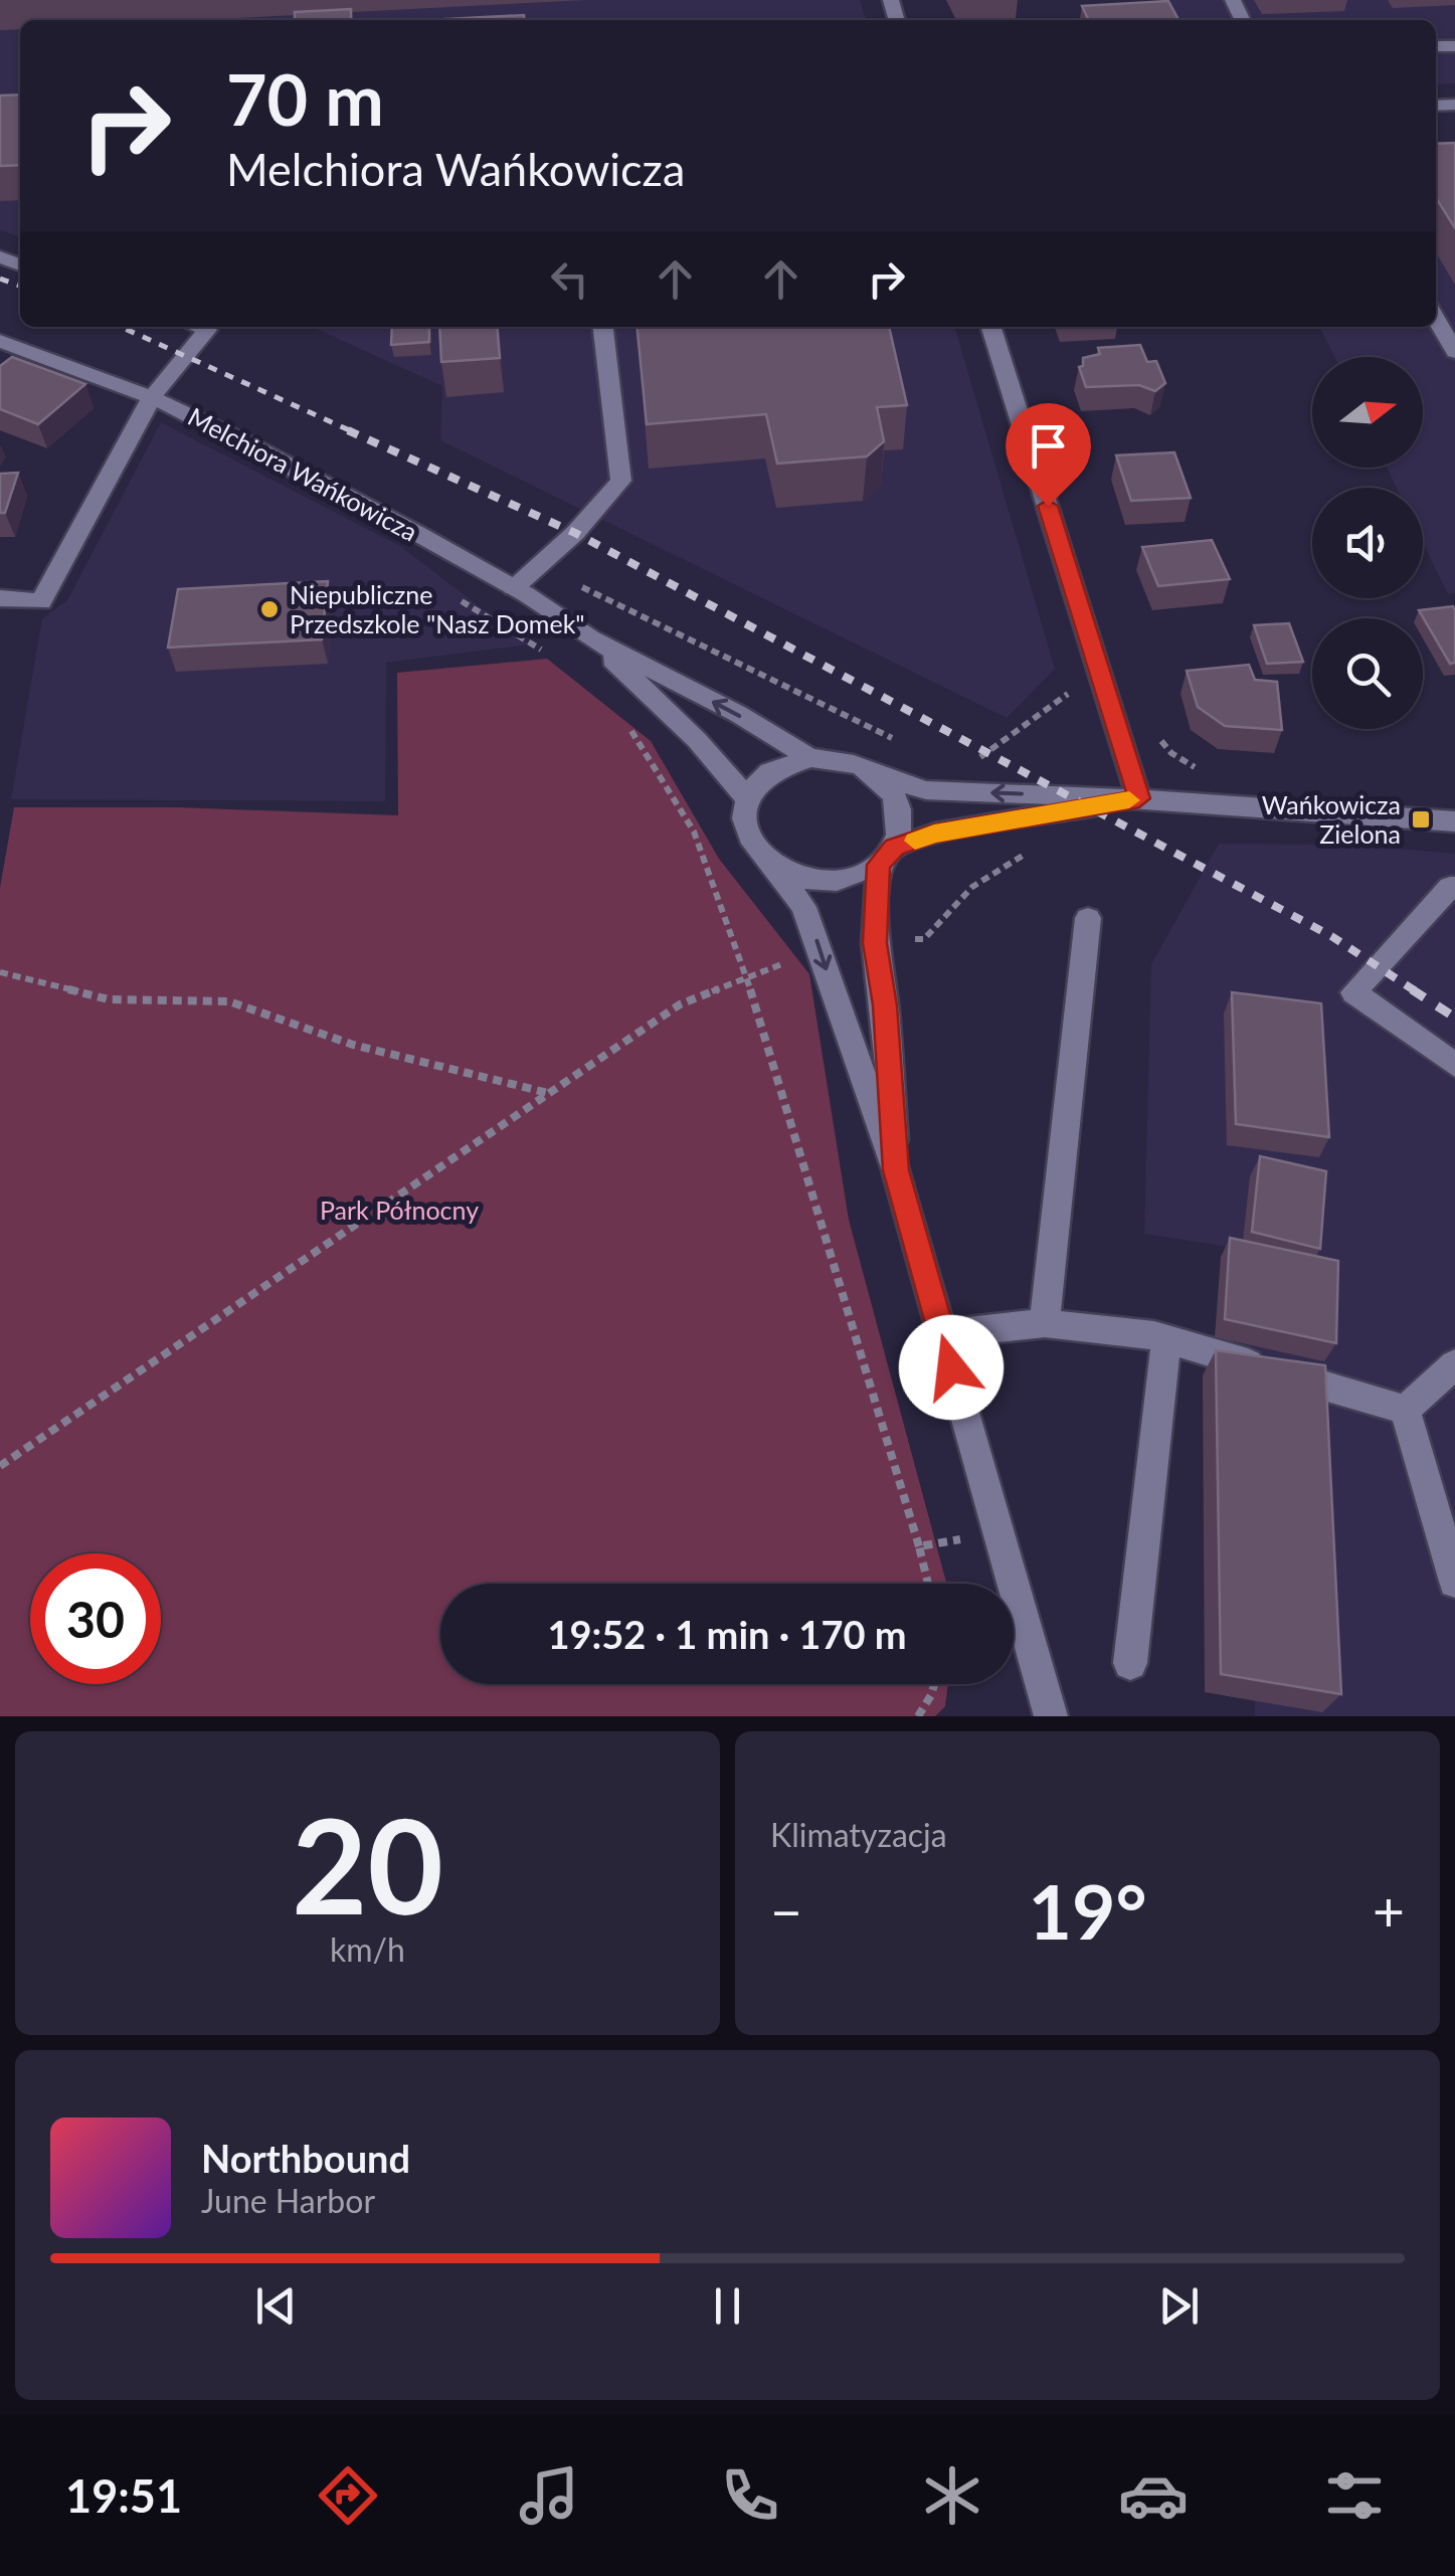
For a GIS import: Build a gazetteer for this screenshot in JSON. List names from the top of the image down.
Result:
{
  "streets": {
    "street": ["Melchiora Wańkowicza"]
  },
  "parks": ["Park Północny"],
  "places": {
    "other": ["Niepubliczne Przedszkole \"Nasz Domek\""],
    "transit": ["Wańkowicza Zielona"]
  },
  "north": "right",
  "page": {
    "turn": ["70 m", "Melchiora Wańkowicza"],
    "limit": "30",
    "trip": "19:52 · 1 min · 170 m",
    "tile": [
      ["20", "km/h"],
      "Klimatyzacja"
    ],
    "heat": ["−", "19°", "+"],
    "song": ["Northbound", "June Harbor"],
    "tabs": "19:51"
  }
}
